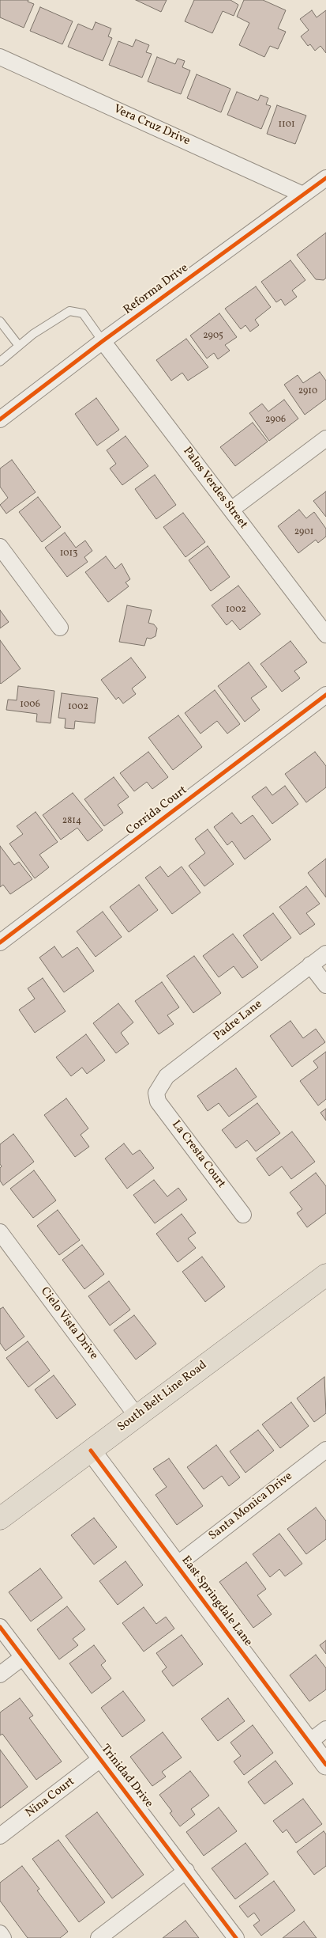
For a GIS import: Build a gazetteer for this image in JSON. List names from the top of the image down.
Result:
{
  "streets": {
    "main road": ["South Belt Line Road"],
    "street": [
      "Vera Cruz Drive",
      "Reforma Drive",
      "Palos Verdes Street",
      "Corrida Court",
      "Padre Lane",
      "La Cresta Court",
      "Cielo Vista Drive",
      "Santa Monica Drive",
      "East Springdale Lane",
      "Trinidad Drive",
      "Nina Court"
    ]
  },
  "crossings": [
    ["Vera Cruz Drive", "Reforma Drive"],
    ["Reforma Drive", "Palos Verdes Street"],
    ["Padre Lane", "La Cresta Court"],
    ["Cielo Vista Drive", "South Belt Line Road"],
    ["South Belt Line Road", "East Springdale Lane"],
    ["Santa Monica Drive", "East Springdale Lane"],
    ["Trinidad Drive", "Nina Court"]
  ],
  "house_numbers": [
    "1101",
    "2905",
    "2910",
    "2906",
    "2901",
    "1013",
    "1002",
    "1006",
    "1002",
    "2814"
  ]
}
